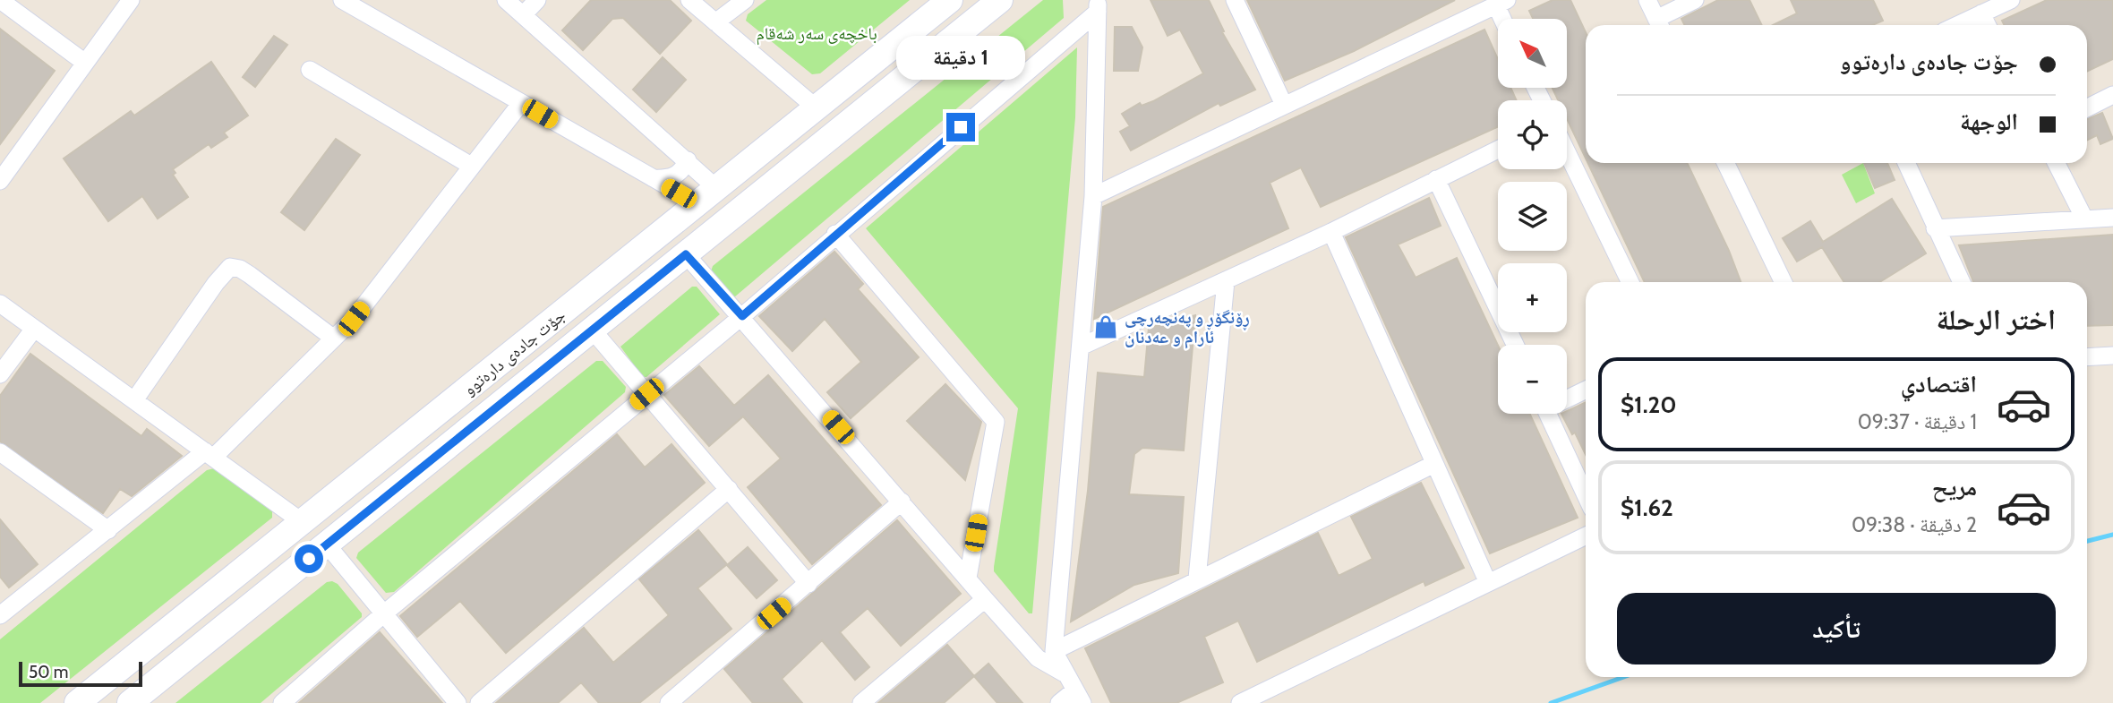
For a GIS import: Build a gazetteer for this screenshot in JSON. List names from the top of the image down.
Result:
{
  "streets": {
    "main road": ["جۆت جادەی دارەتوو"]
  },
  "parks": ["باخچەی سەر شەقام"],
  "places": {
    "shop": ["ڕۆنگۆڕ و پەنچەرچی ئارام و عەدنان"]
  },
  "scale_bar": "50 m",
  "north": "top left",
  "page": {
    "map_buttons": ["+", "−"],
    "banner": ["جۆت جادەی دارەتوو", "الوجهة"],
    "bubble": "1 دقيقة",
    "heading": "اختر الرحلة",
    "list": [
      {
        "name": "اقتصادي",
        "note": "1 دقيقة · 09:37",
        "value": "$1.20"
      },
      {
        "name": "مريح",
        "note": "2 دقيقة · 09:38",
        "value": "$1.62"
      }
    ],
    "buttons": "تأكيد",
    "scale": "50 m"
  }
}
